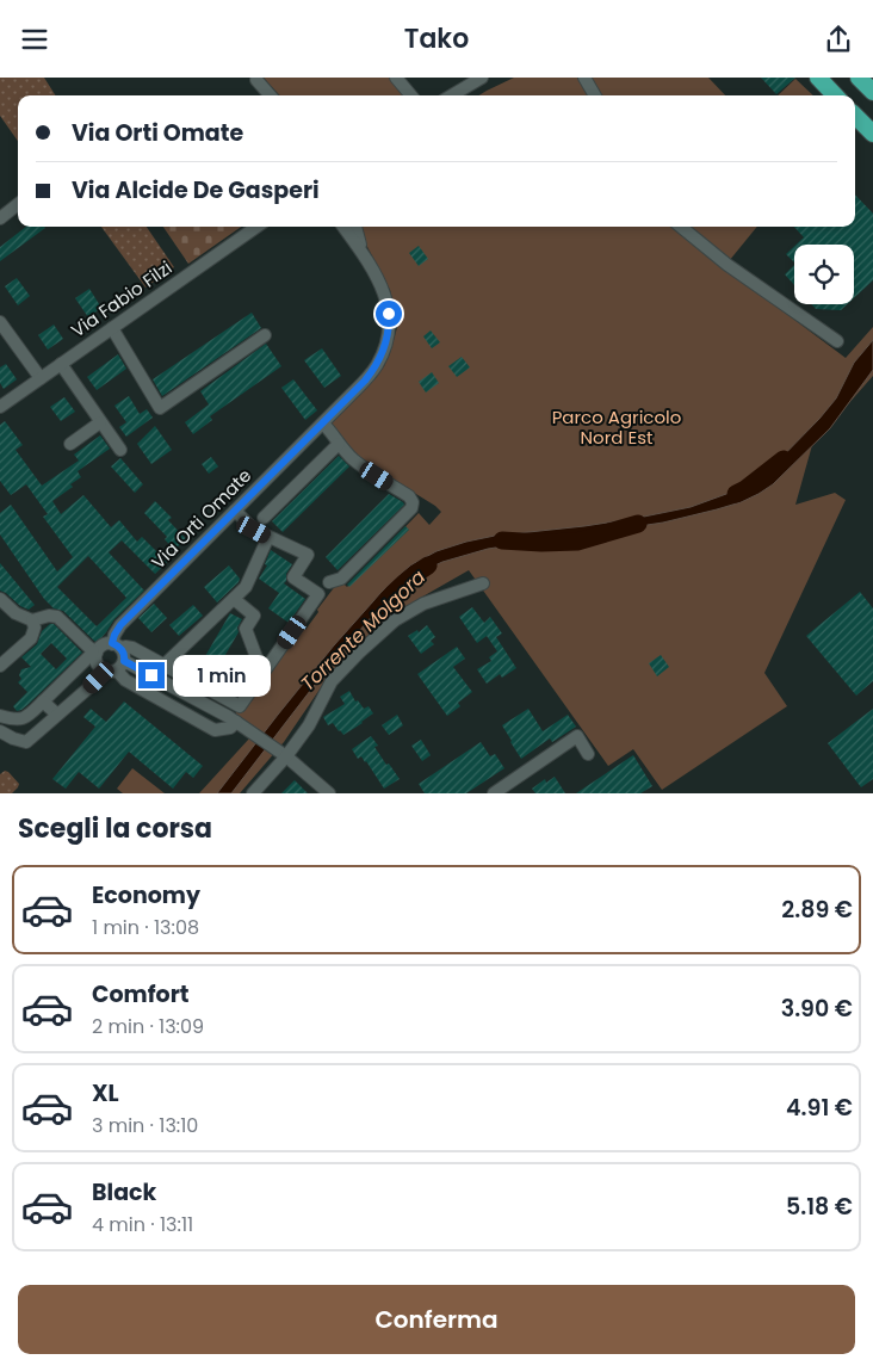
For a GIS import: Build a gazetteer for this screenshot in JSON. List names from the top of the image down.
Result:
{
  "streets": {
    "street": ["Via Fabio Filzi", "Via Orti Omate"]
  },
  "water": ["Torrente Molgora"],
  "parks": ["Parco Agricolo Nord Est"],
  "page": {
    "header": "Tako",
    "banner": ["Via Orti Omate", "Via Alcide De Gasperi"],
    "bubble": "1 min",
    "heading": "Scegli la corsa",
    "list": [
      {
        "name": "Economy",
        "note": "1 min · 13:08",
        "value": "2.89 €"
      },
      {
        "name": "Comfort",
        "note": "2 min · 13:09",
        "value": "3.90 €"
      },
      {
        "name": "XL",
        "note": "3 min · 13:10",
        "value": "4.91 €"
      },
      {
        "name": "Black",
        "note": "4 min · 13:11",
        "value": "5.18 €"
      }
    ],
    "buttons": "Conferma"
  }
}
